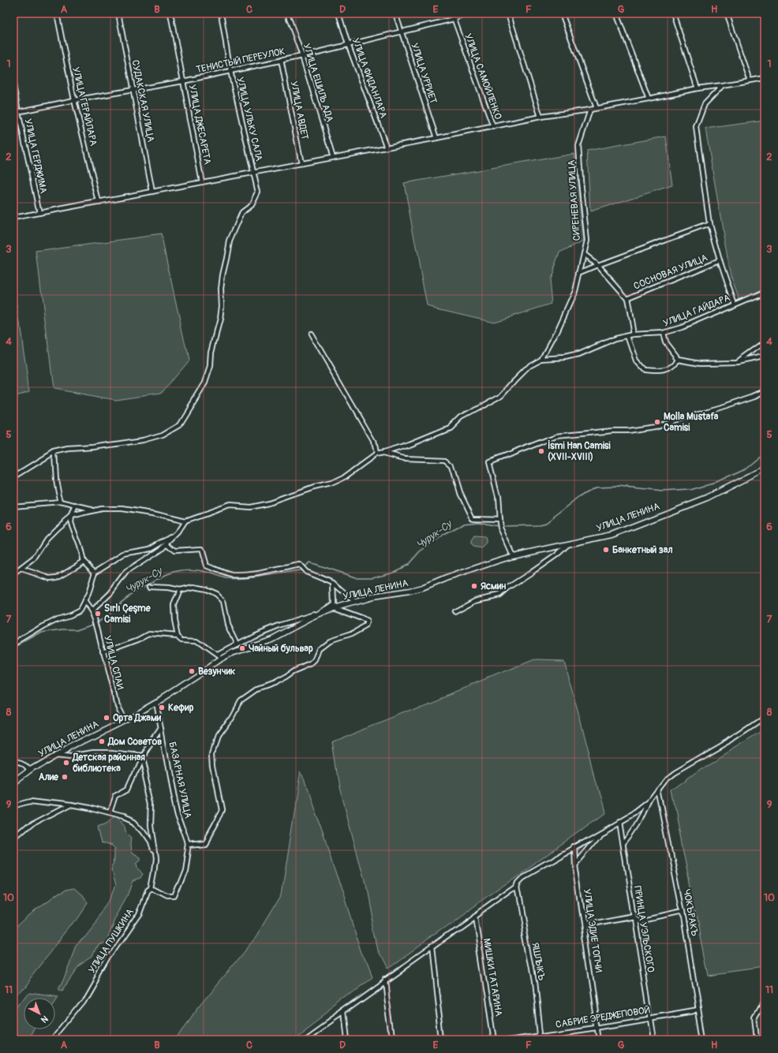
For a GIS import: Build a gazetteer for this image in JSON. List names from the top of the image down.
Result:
{
  "streets": {
    "main road": ["УЛИЦА ЛЕНИНА"],
    "street": [
      "ТЕНИСТЫЙ ПЕРЕУЛОК",
      "УЛИЦА УРРИЕТ",
      "УЛИЦА САМОЙЛЕНКО",
      "УЛИЦА ФИДАНЛАРА",
      "УЛИЦА ЕШИЛЬ АДА",
      "СУДАКСКАЯ УЛИЦА",
      "УЛИЦА ГЕРАЙЛАРА",
      "УЛИЦА АВДЕТ",
      "УЛИЦА УЛЬКУ САЛА",
      "УЛИЦА ДЖЕСАРЕТА",
      "УЛИЦА ГЕРДЖИМА",
      "СИРЕНЕВАЯ УЛИЦА",
      "СОСНОВАЯ УЛИЦА",
      "УЛИЦА ГАЙДАРА",
      "УЛИЦА СПАИ",
      "БАЗАРНАЯ УЛИЦА",
      "ЧОКЪРАКЪ",
      "ПРИНЦА УЭЛЬСКОГО",
      "УЛИЦА ЭДИЕ ТОПЧИ",
      "УЛИЦА ПУШКИНА",
      "ЯШЛЫКЪ",
      "МИШКИ ТАТАРИНА",
      "САБРИЕ ЭРЕДЖЕПОВОЙ"
    ]
  },
  "crossings": [
    ["ТЕНИСТЫЙ ПЕРЕУЛОК", "УЛИЦА УРРИЕТ"],
    ["ТЕНИСТЫЙ ПЕРЕУЛОК", "УЛИЦА САМОЙЛЕНКО"],
    ["ТЕНИСТЫЙ ПЕРЕУЛОК", "УЛИЦА ФИДАНЛАРА"],
    ["ТЕНИСТЫЙ ПЕРЕУЛОК", "УЛИЦА ЕШИЛЬ АДА"],
    ["ТЕНИСТЫЙ ПЕРЕУЛОК", "СУДАКСКАЯ УЛИЦА"],
    ["ТЕНИСТЫЙ ПЕРЕУЛОК", "УЛИЦА ГЕРАЙЛАРА"],
    ["ТЕНИСТЫЙ ПЕРЕУЛОК", "УЛИЦА АВДЕТ"],
    ["ТЕНИСТЫЙ ПЕРЕУЛОК", "УЛИЦА УЛЬКУ САЛА"],
    ["ТЕНИСТЫЙ ПЕРЕУЛОК", "УЛИЦА ДЖЕСАРЕТА"],
    ["ТЕНИСТЫЙ ПЕРЕУЛОК", "УЛИЦА ГЕРДЖИМА"],
    ["СИРЕНЕВАЯ УЛИЦА", "УЛИЦА ГАЙДАРА"],
    ["УЛИЦА ЛЕНИНА", "УЛИЦА СПАИ"],
    ["УЛИЦА ЛЕНИНА", "БАЗАРНАЯ УЛИЦА"],
    ["БАЗАРНАЯ УЛИЦА", "УЛИЦА ПУШКИНА"],
    ["ЧОКЪРАКЪ", "САБРИЕ ЭРЕДЖЕПОВОЙ"],
    ["ПРИНЦА УЭЛЬСКОГО", "САБРИЕ ЭРЕДЖЕПОВОЙ"],
    ["УЛИЦА ЭДИЕ ТОПЧИ", "САБРИЕ ЭРЕДЖЕПОВОЙ"],
    ["ЯШЛЫКЪ", "САБРИЕ ЭРЕДЖЕПОВОЙ"]
  ],
  "water": ["Чурук-Су"],
  "places": [
    "Molla Mustafa Camisi",
    "İsmi Han Camisi (XVII-XVIII)",
    "Банкетный зал",
    "Ясмин",
    "Sırlı Çeşme Camisi",
    "Чайный бульвар",
    "Везунчик",
    "Кефир",
    "Орта Джами",
    "Дом Советов",
    "Детская районная библиотека",
    "Алие"
  ],
  "north": "bottom right",
  "grid": {
    "columns": [
      "A",
      "B",
      "C",
      "D",
      "E",
      "F",
      "G",
      "H"
    ],
    "rows": [
      "1",
      "2",
      "3",
      "4",
      "5",
      "6",
      "7",
      "8",
      "9",
      "10",
      "11"
    ]
  }
}
